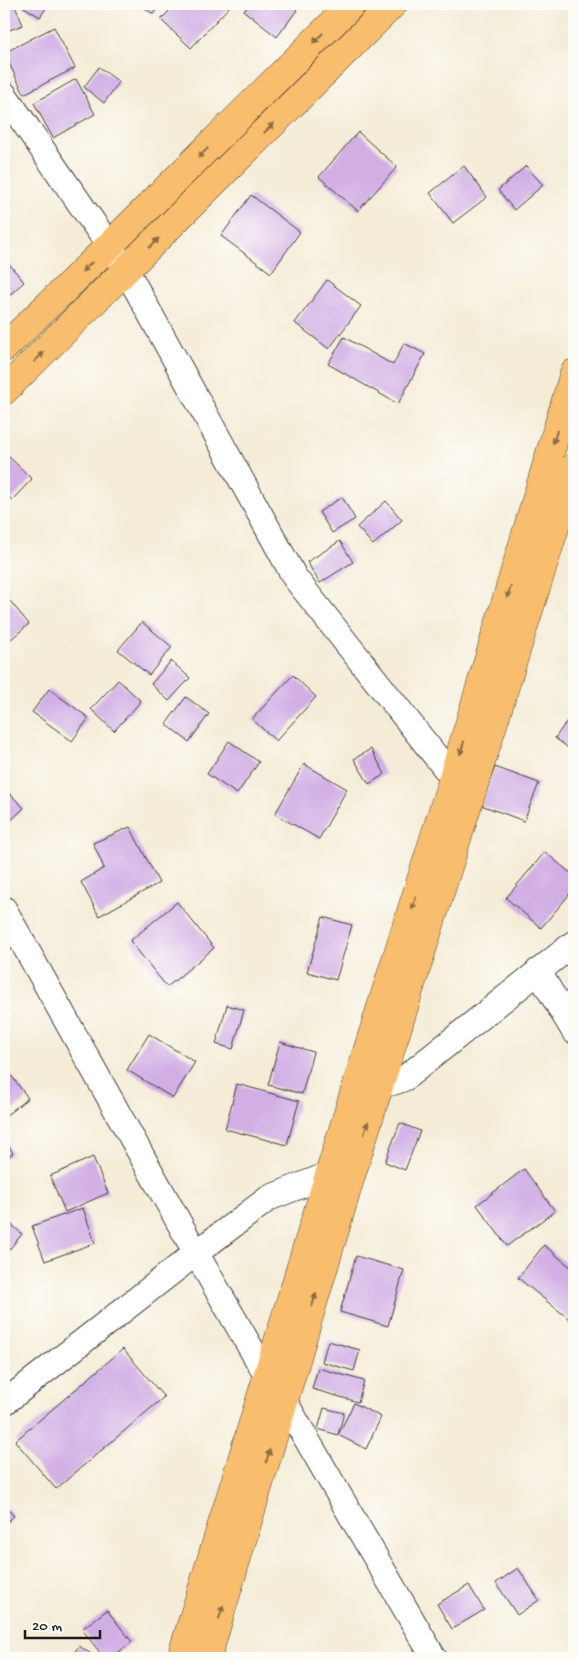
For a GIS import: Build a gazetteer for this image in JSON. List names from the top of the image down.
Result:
{
  "scale_bar": "20 m"
}
